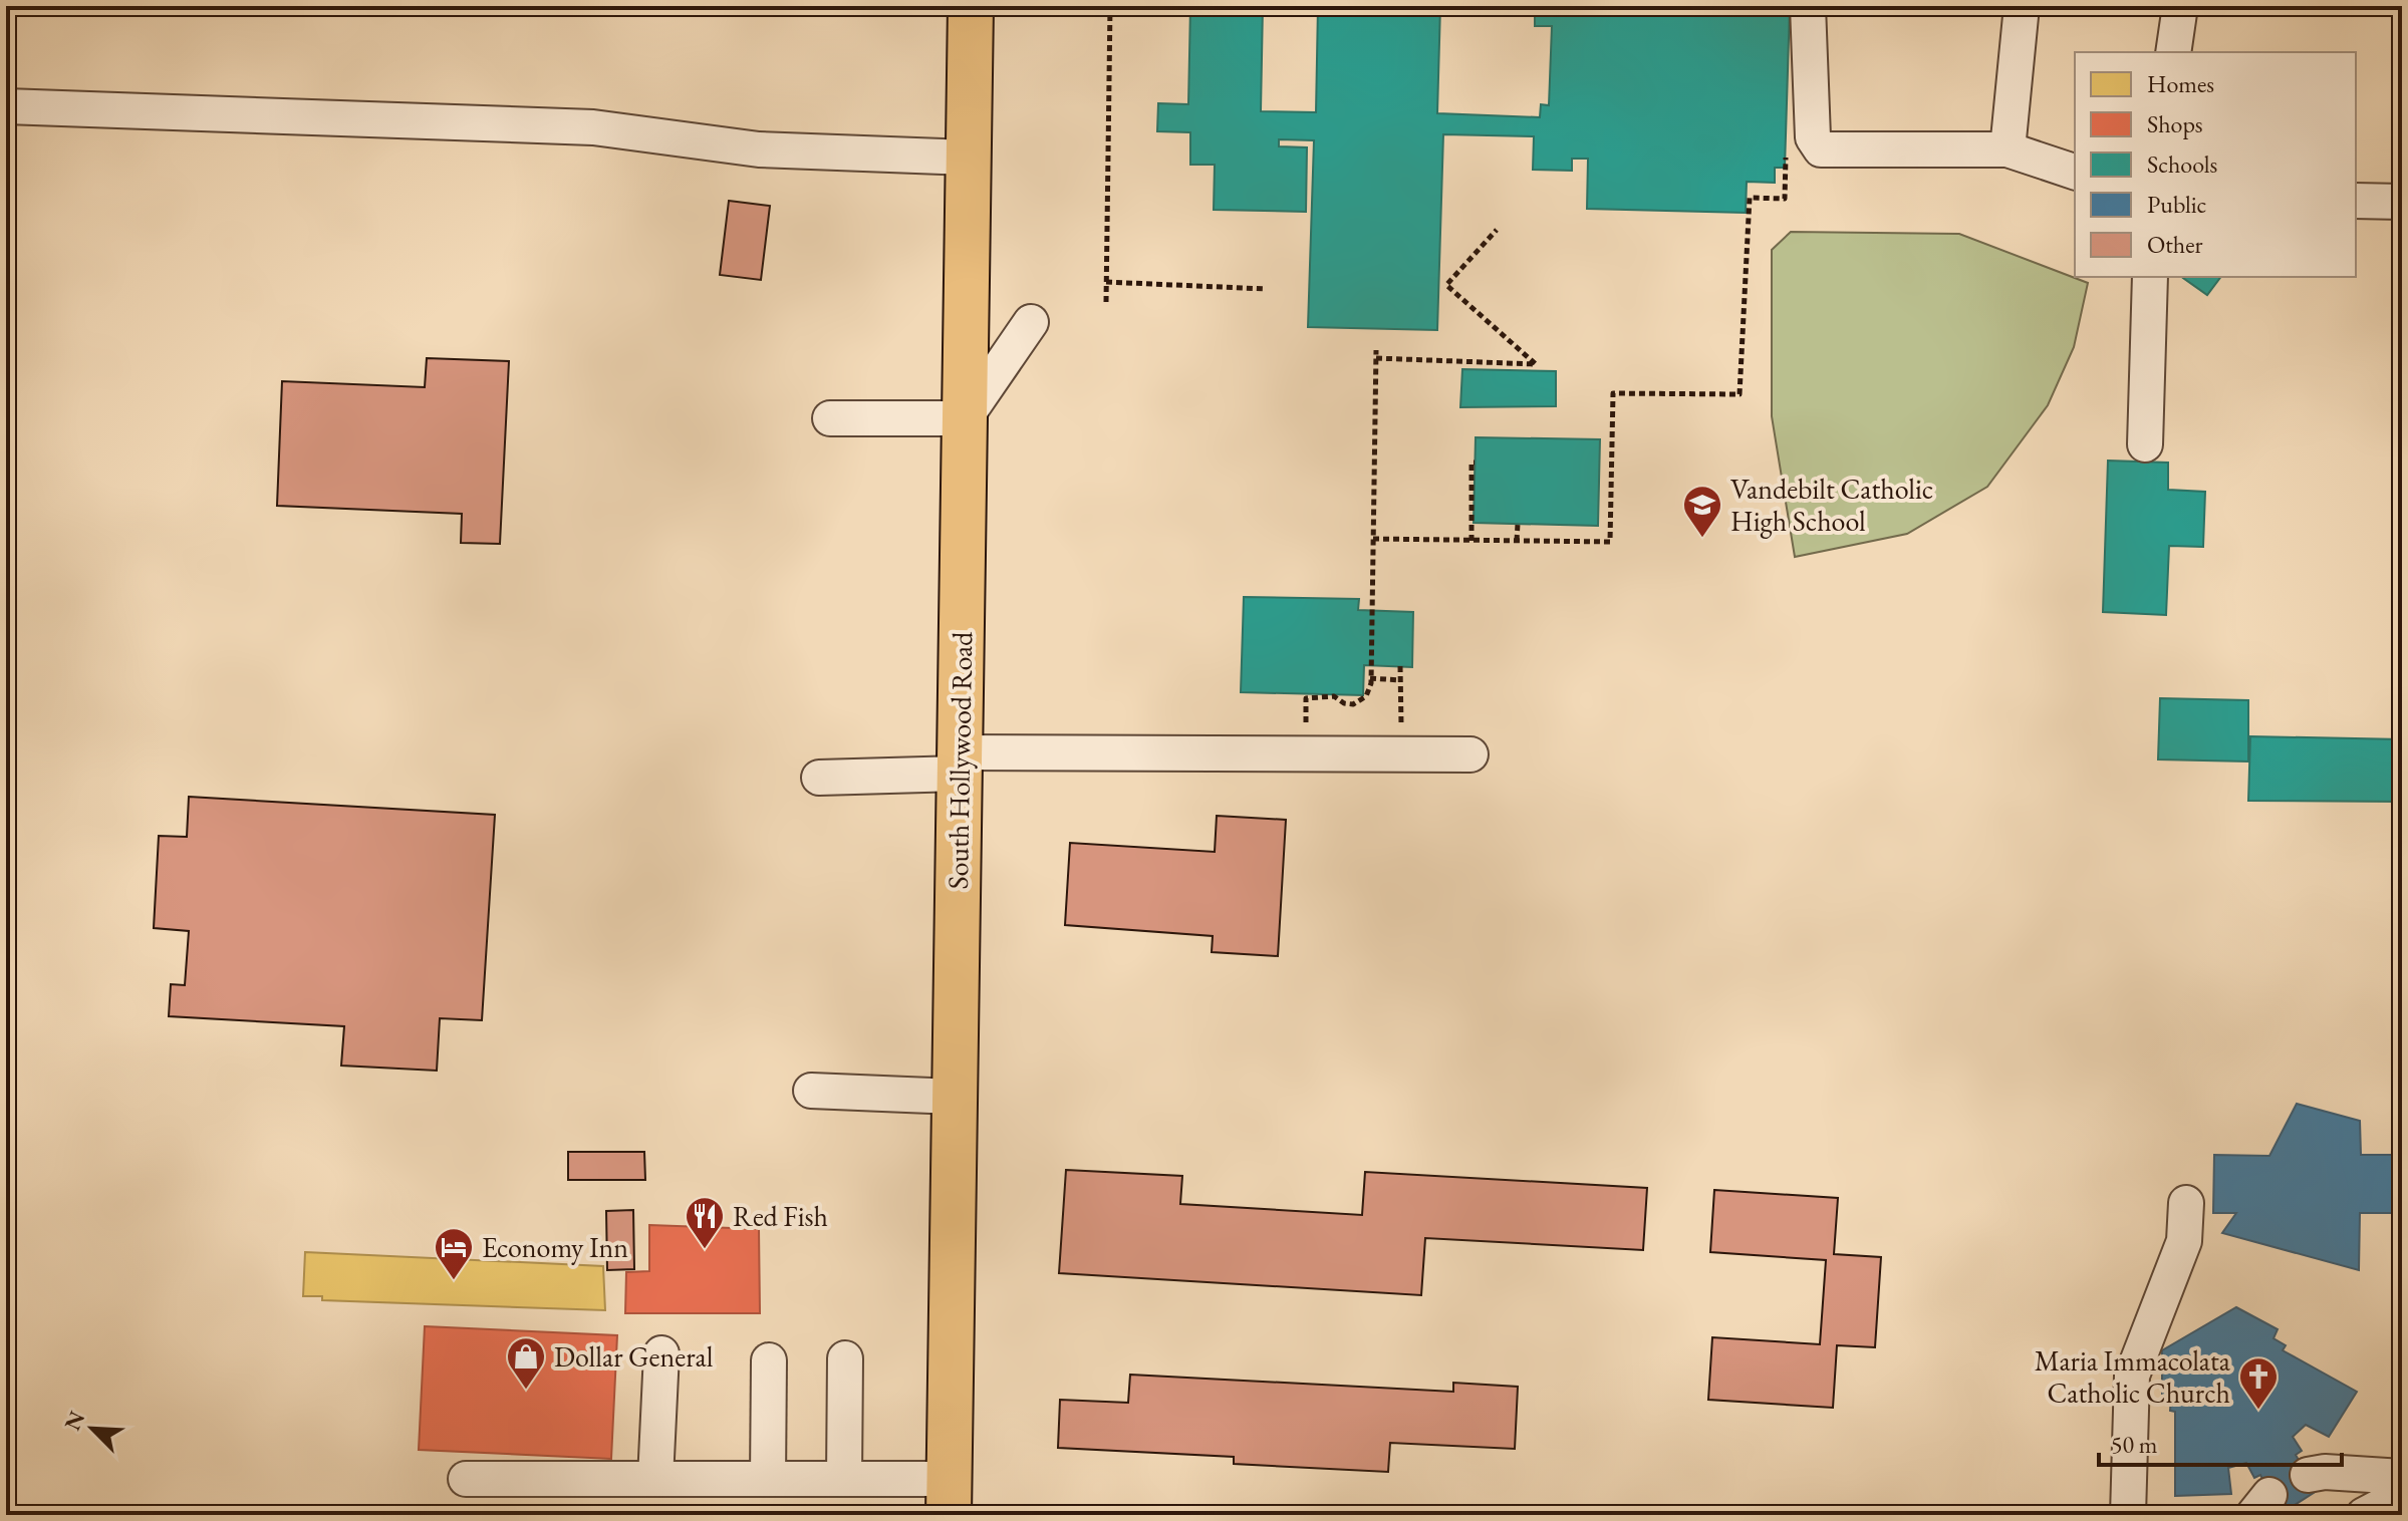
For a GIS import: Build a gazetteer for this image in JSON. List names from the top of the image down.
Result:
{
  "streets": {
    "main road": ["South Hollywood Road"]
  },
  "places": {
    "school or university": ["Vandebilt Catholic High School"],
    "restaurant": ["Red Fish"],
    "hotel": ["Economy Inn"],
    "shop": ["Dollar General"],
    "church": ["Maria Immacolata Catholic Church"]
  },
  "legend": [
    "Homes",
    "Shops",
    "Schools",
    "Public",
    "Other"
  ],
  "scale_bar": "50 m",
  "north": "top left"
}
